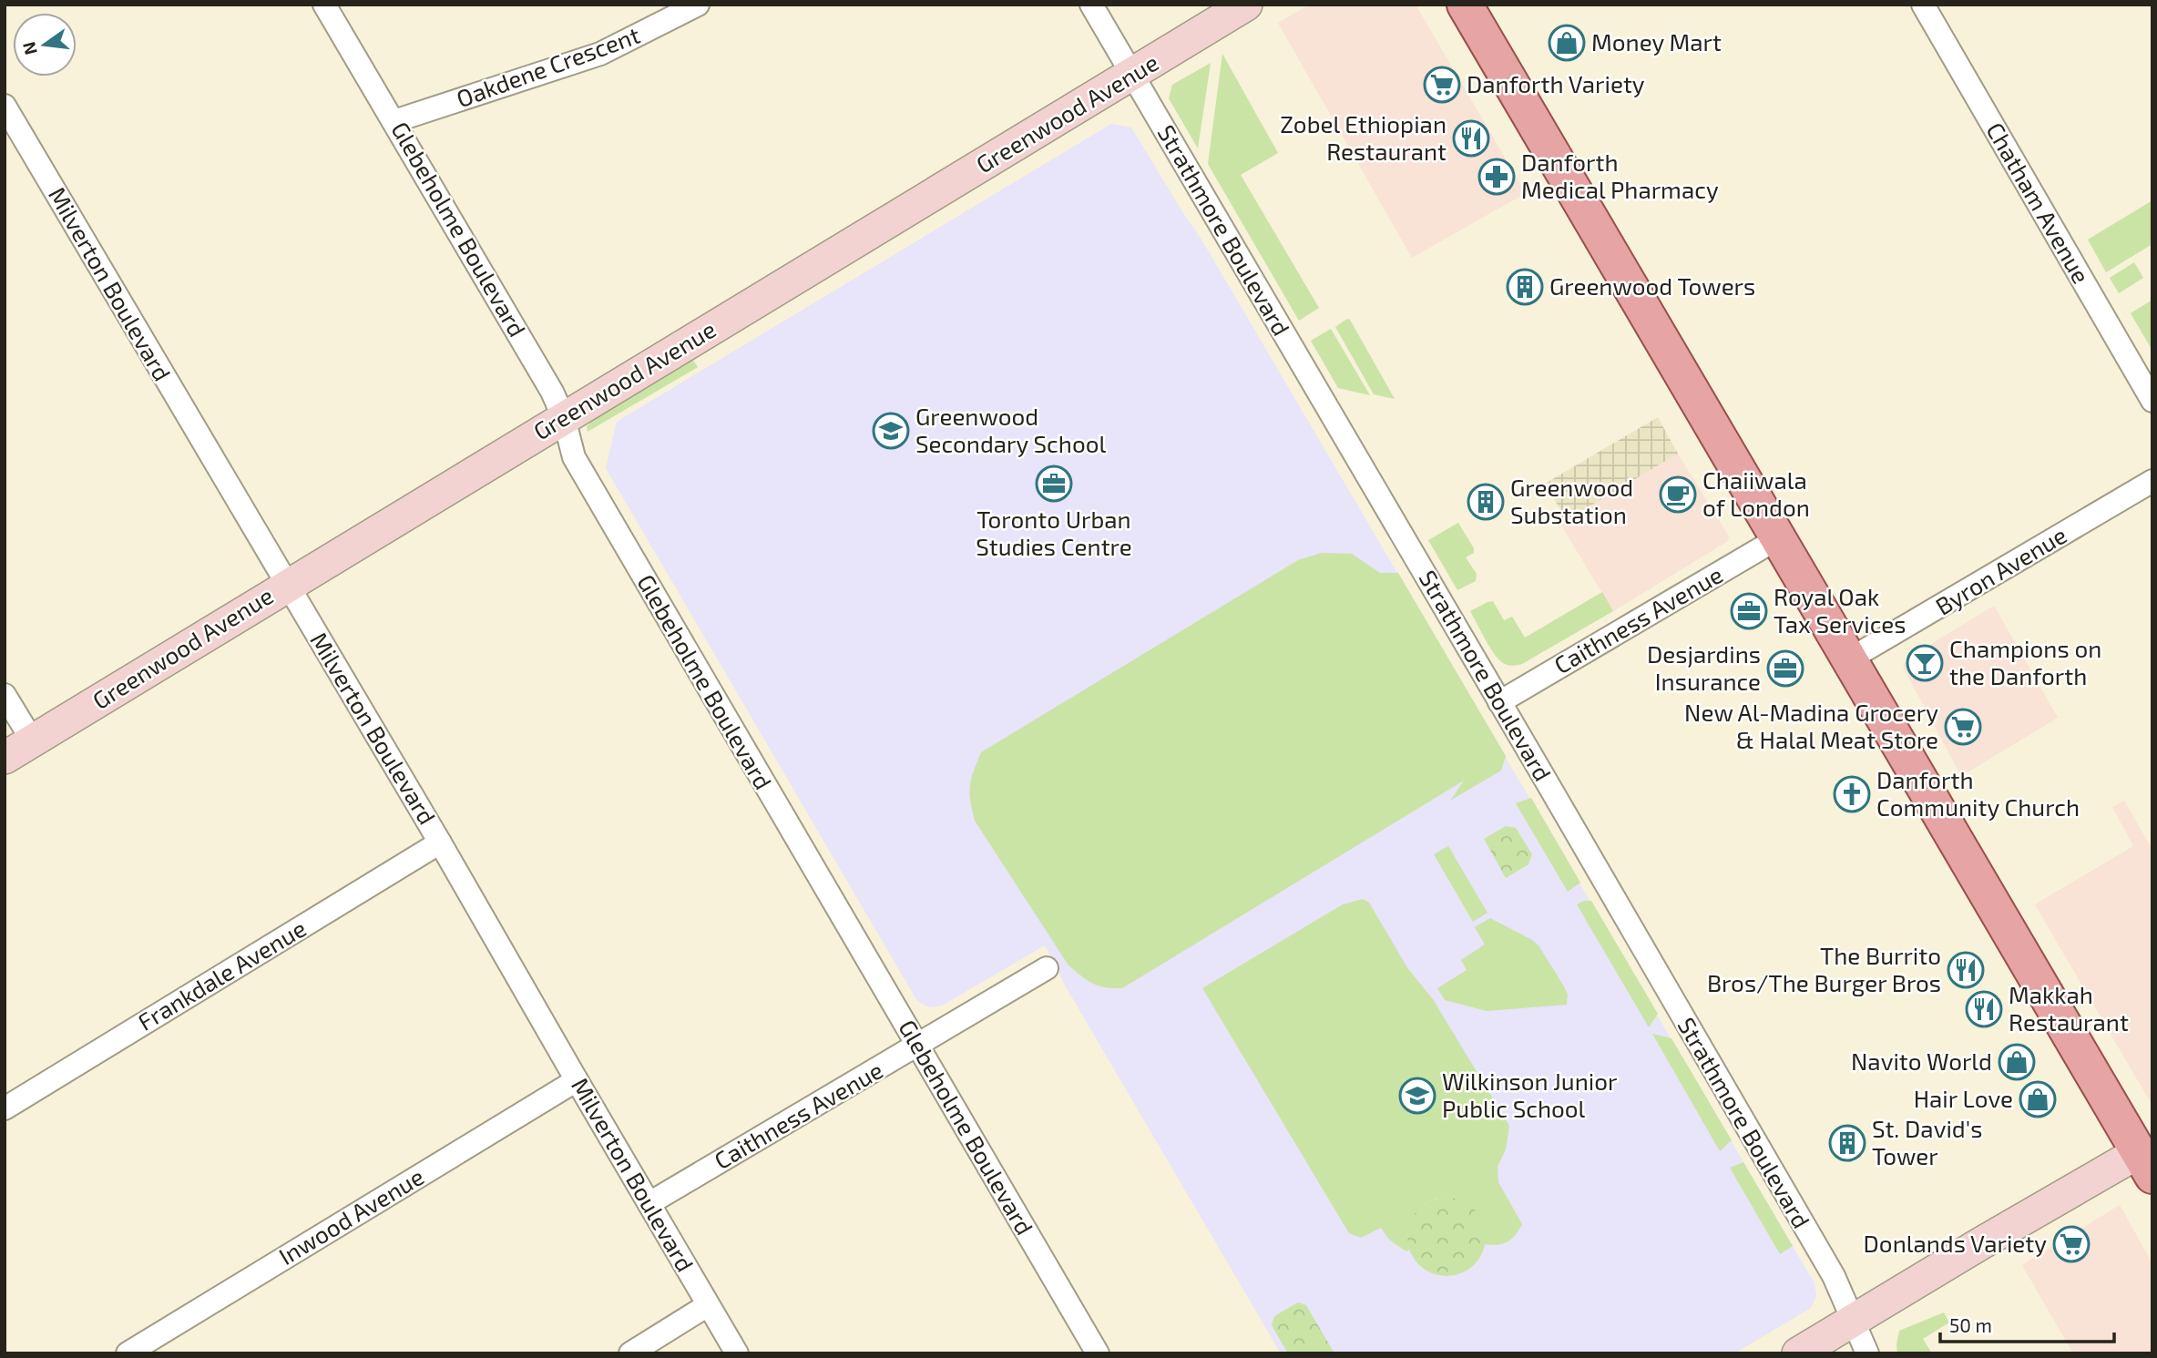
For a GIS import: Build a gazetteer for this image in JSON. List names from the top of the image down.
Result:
{
  "streets": {
    "street": [
      "Oakdene Crescent",
      "Greenwood Avenue",
      "Chatham Avenue",
      "Glebeholme Boulevard",
      "Strathmore Boulevard",
      "Milverton Boulevard",
      "Byron Avenue",
      "Caithness Avenue",
      "Frankdale Avenue",
      "Inwood Avenue"
    ]
  },
  "crossings": [
    ["Oakdene Crescent", "Glebeholme Boulevard"],
    ["Greenwood Avenue", "Glebeholme Boulevard"],
    ["Greenwood Avenue", "Strathmore Boulevard"],
    ["Greenwood Avenue", "Milverton Boulevard"],
    ["Glebeholme Boulevard", "Caithness Avenue"],
    ["Strathmore Boulevard", "Caithness Avenue"],
    ["Milverton Boulevard", "Caithness Avenue"],
    ["Milverton Boulevard", "Frankdale Avenue"],
    ["Milverton Boulevard", "Inwood Avenue"]
  ],
  "places": {
    "shop": ["Money Mart", "Navito World", "Hair Love"],
    "supermarket": ["Danforth Variety", "New Al-Madina Grocery & Halal Meat Store", "Donlands Variety"],
    "restaurant": ["Zobel Ethiopian Restaurant", "The Burrito Bros/The Burger Bros", "Makkah Restaurant"],
    "pharmacy": ["Danforth Medical Pharmacy"],
    "building": ["Greenwood Towers", "Greenwood Substation", "St. David's Tower"],
    "school or university": ["Greenwood Secondary School", "Wilkinson Junior Public School"],
    "office": ["Toronto Urban Studies Centre", "Royal Oak Tax Services", "Desjardins Insurance"],
    "cafe": ["Chaiiwala of London"],
    "bar": ["Champions on the Danforth"],
    "church": ["Danforth Community Church"]
  },
  "scale_bar": "50 m",
  "north": "left"
}
